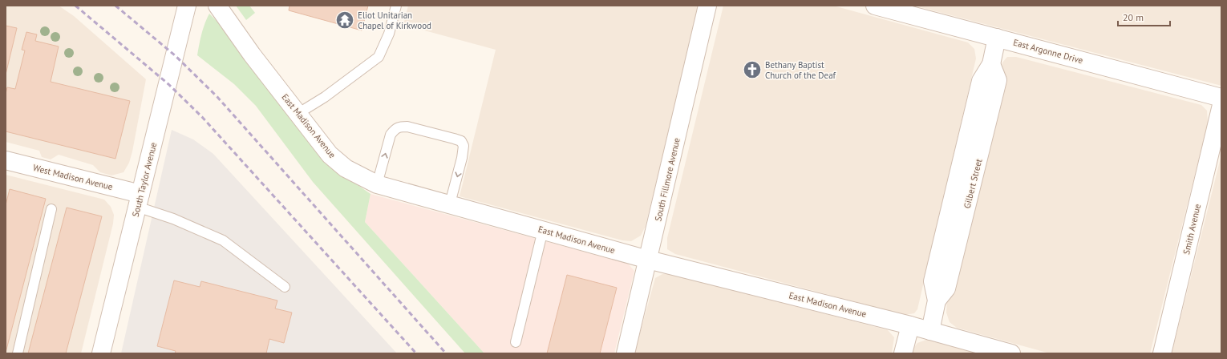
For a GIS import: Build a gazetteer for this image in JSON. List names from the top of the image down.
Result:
{
  "streets": {
    "street": [
      "East Argonne Drive",
      "East Madison Avenue",
      "West Madison Avenue",
      "South Taylor Avenue",
      "South Fillmore Avenue",
      "Gilbert Street",
      "Smith Avenue"
    ]
  },
  "crossings": [
    ["East Argonne Drive", "Gilbert Street"],
    ["East Madison Avenue", "South Fillmore Avenue"],
    ["East Madison Avenue", "Gilbert Street"],
    ["West Madison Avenue", "South Taylor Avenue"]
  ],
  "places": {
    "temple": ["Eliot Unitarian Chapel of Kirkwood"],
    "church": ["Bethany Baptist Church of the Deaf"]
  },
  "scale_bar": "20 m"
}
